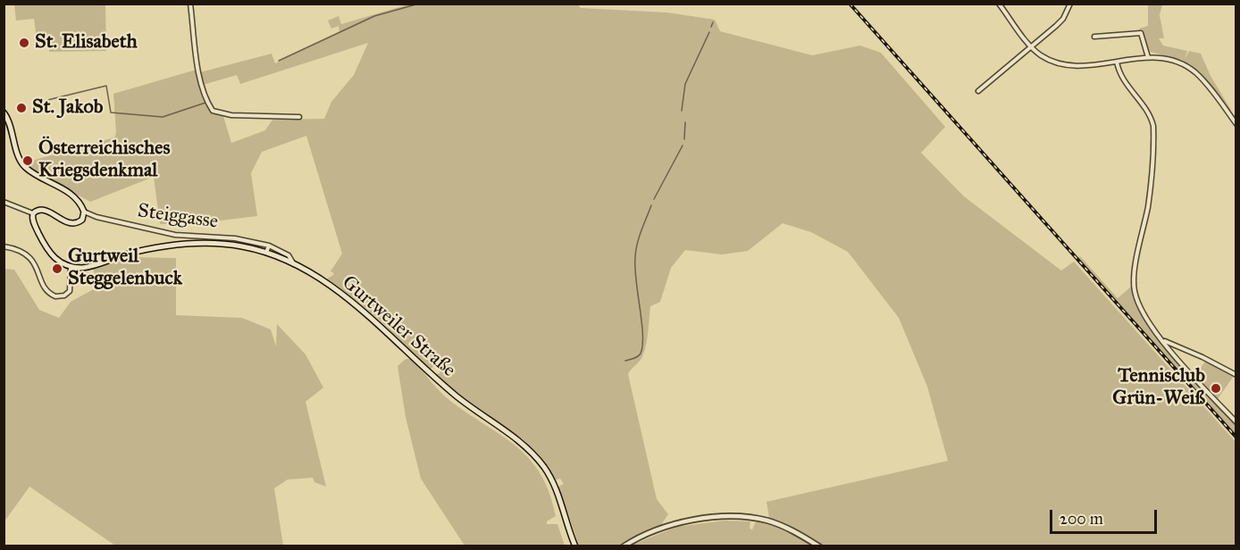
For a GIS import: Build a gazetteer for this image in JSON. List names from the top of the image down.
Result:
{
  "streets": {
    "main road": ["Gurtweiler Straße"],
    "street": ["Steiggasse"]
  },
  "crossings": [
    ["Steiggasse", "Gurtweiler Straße"]
  ],
  "places": [
    "St. Elisabeth",
    "St. Jakob",
    "Österreichisches Kriegsdenkmal",
    "Gurtweil Steggelenbuck",
    "Tennisclub Grün-Weiß"
  ],
  "scale_bar": "200 m"
}
